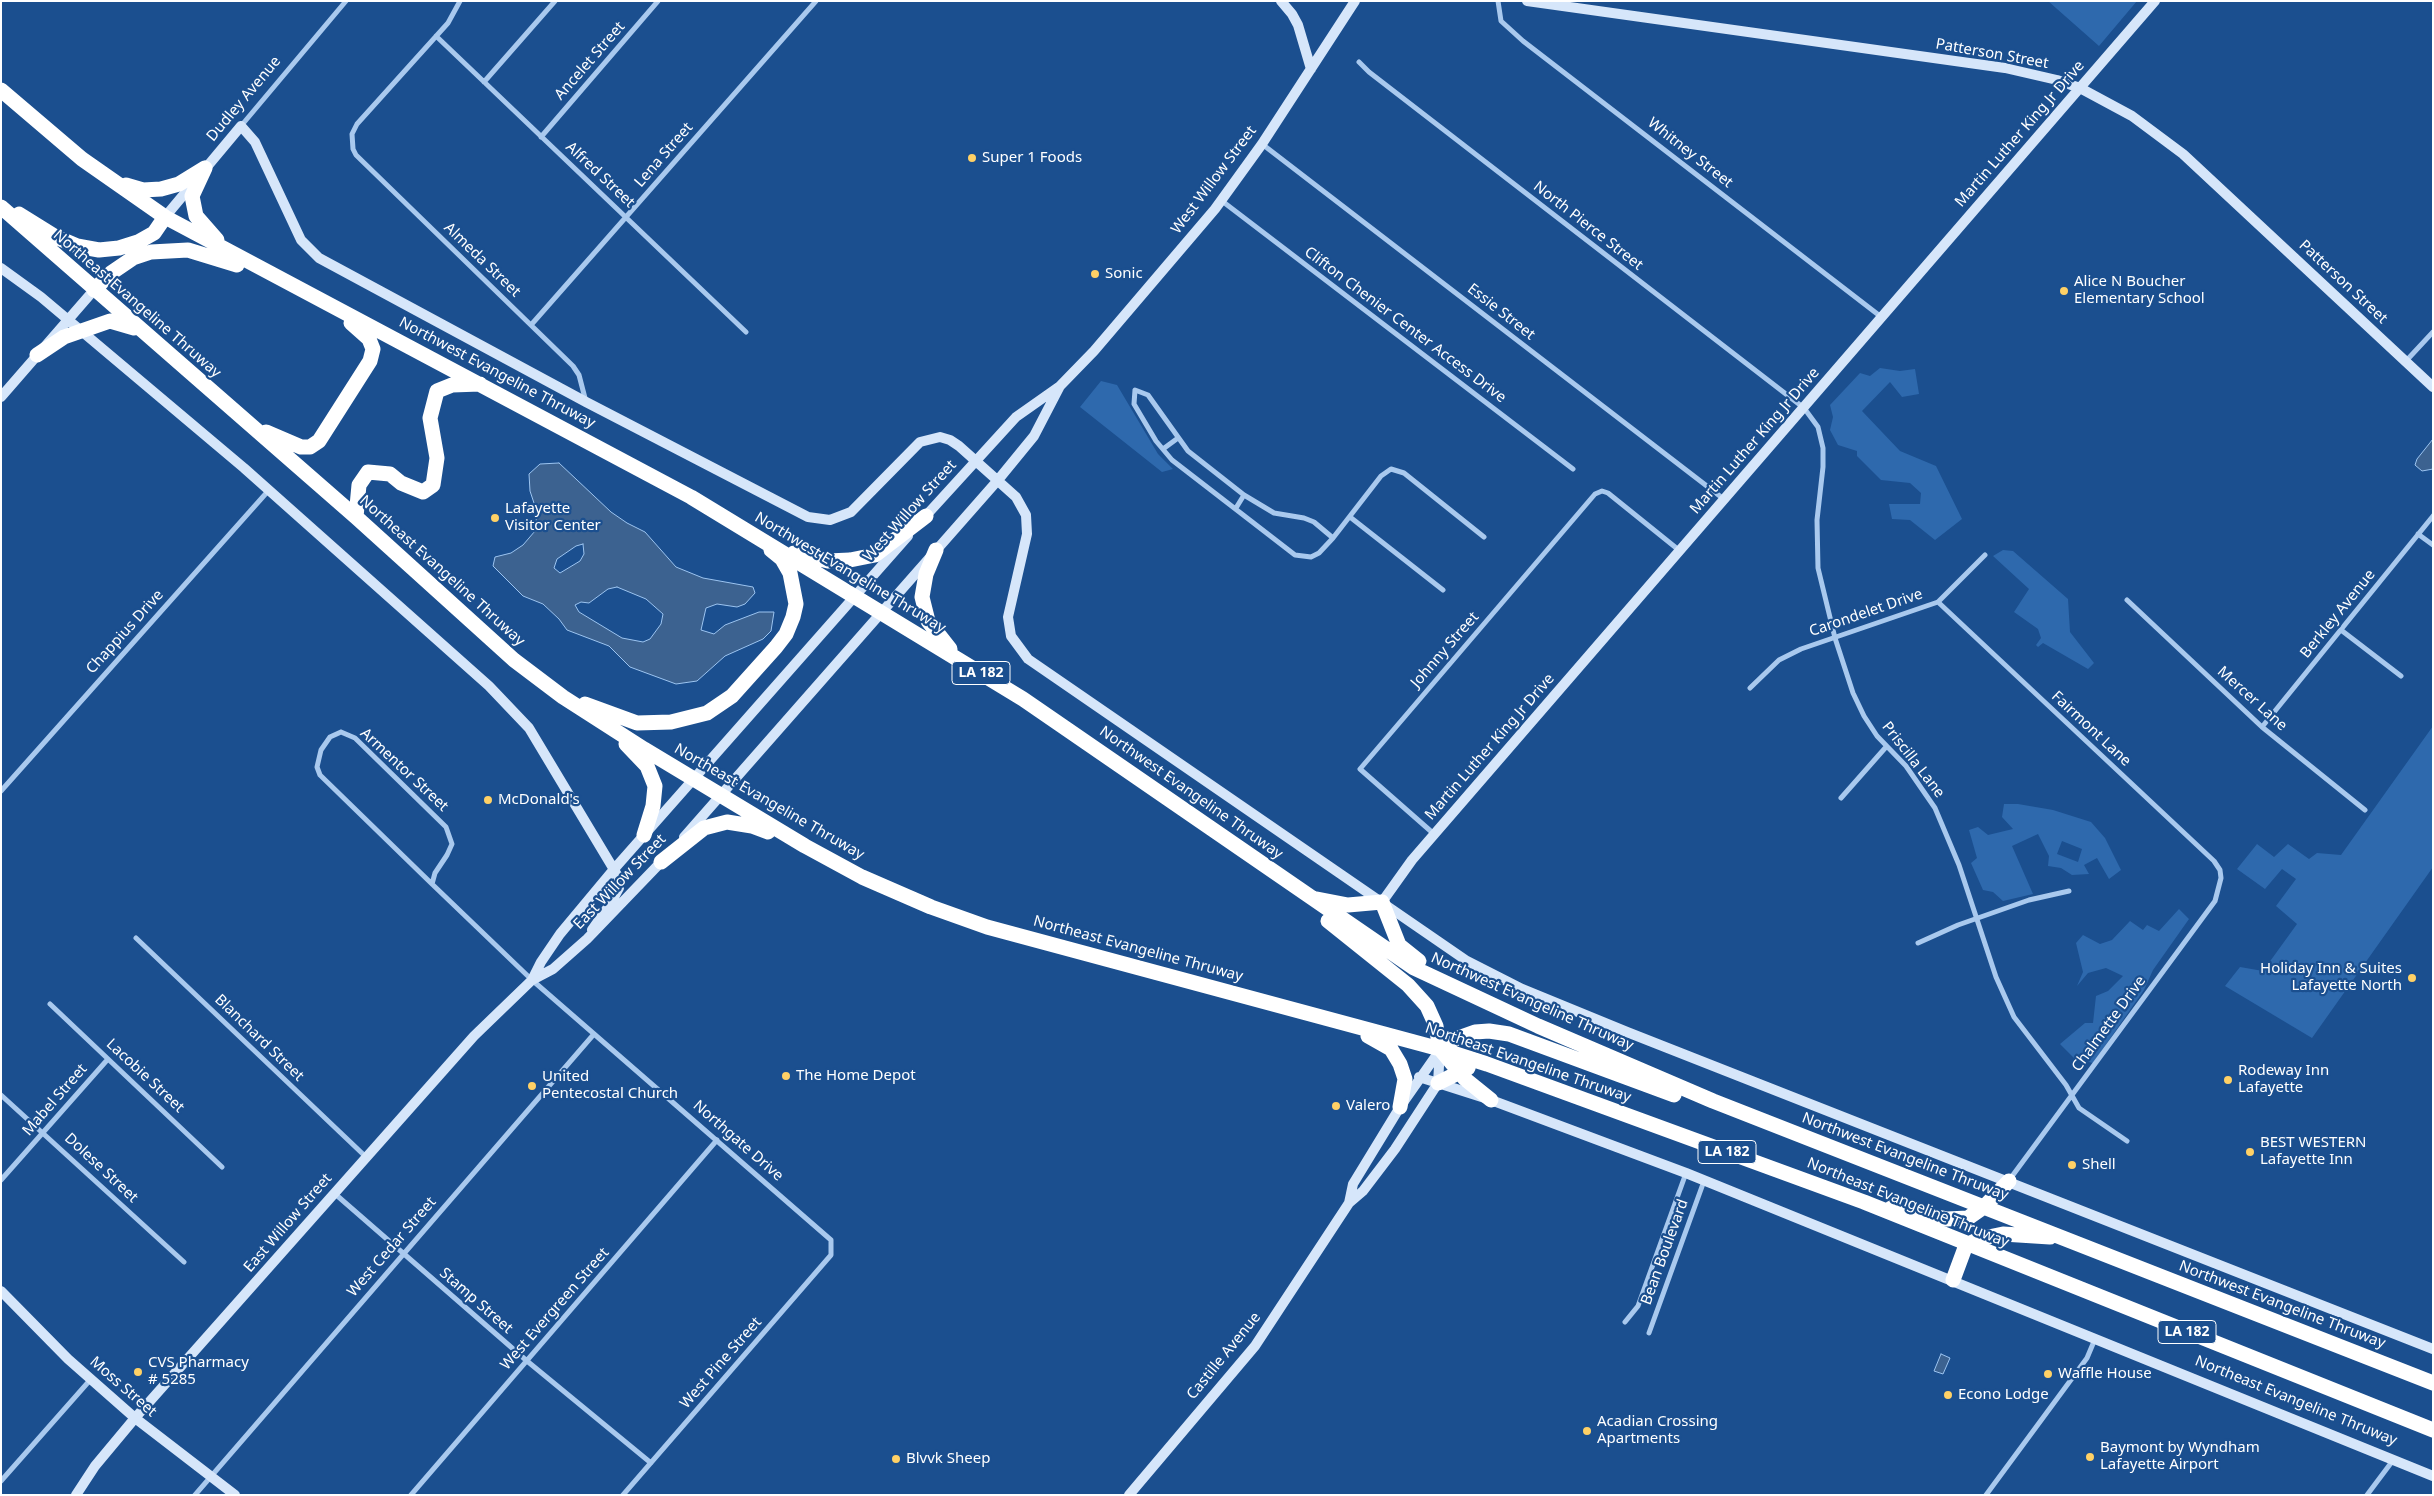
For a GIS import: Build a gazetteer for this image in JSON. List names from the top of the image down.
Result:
{
  "streets": {
    "highway": ["Northeast Evangeline Thruway", "Northwest Evangeline Thruway", "LA 182"],
    "street": [
      "Patterson Street",
      "Ancelet Street",
      "Dudley Avenue",
      "Martin Luther King Jr Drive",
      "Whitney Street",
      "Lena Street",
      "Alfred Street",
      "West Willow Street",
      "North Pierce Street",
      "Almeda Street",
      "Essie Street",
      "Clifton Chenier Center Access Drive",
      "Carondelet Drive",
      "Berkley Avenue",
      "Chappius Drive",
      "Johnny Street",
      "Mercer Lane",
      "Fairmont Lane",
      "Priscilla Lane",
      "Armentor Street",
      "East Willow Street",
      "Chalmette Drive",
      "Blanchard Street",
      "Lacobie Street",
      "Mabel Street",
      "Northgate Drive",
      "Dolese Street",
      "West Cedar Street",
      "Bean Boulevard",
      "Stamp Street",
      "West Evergreen Street",
      "Castille Avenue",
      "West Pine Street",
      "Moss Street"
    ]
  },
  "crossings": [
    ["Patterson Street", "Martin Luther King Jr Drive"],
    ["Ancelet Street", "Alfred Street"],
    ["Dudley Avenue", "Northwest Evangeline Thruway"],
    ["Martin Luther King Jr Drive", "Whitney Street"],
    ["Martin Luther King Jr Drive", "North Pierce Street"],
    ["Martin Luther King Jr Drive", "Essie Street"],
    ["Martin Luther King Jr Drive", "Northwest Evangeline Thruway"],
    ["Martin Luther King Jr Drive", "Johnny Street"],
    ["Martin Luther King Jr Drive", "Priscilla Lane"],
    ["Lena Street", "Alfred Street"],
    ["Lena Street", "Almeda Street"],
    ["Alfred Street", "Almeda Street"],
    ["West Willow Street", "Northeast Evangeline Thruway"],
    ["West Willow Street", "Essie Street"],
    ["West Willow Street", "Clifton Chenier Center Access Drive"],
    ["West Willow Street", "Northwest Evangeline Thruway"],
    ["West Willow Street", "East Willow Street"],
    ["North Pierce Street", "Priscilla Lane"],
    ["Almeda Street", "Northwest Evangeline Thruway"],
    ["Northeast Evangeline Thruway", "East Willow Street"],
    ["Northeast Evangeline Thruway", "Bean Boulevard"],
    ["Northeast Evangeline Thruway", "Castille Avenue"],
    ["Northwest Evangeline Thruway", "Chalmette Drive"],
    ["Carondelet Drive", "Fairmont Lane"],
    ["Carondelet Drive", "Priscilla Lane"],
    ["Berkley Avenue", "Mercer Lane"],
    ["Fairmont Lane", "Chalmette Drive"],
    ["Priscilla Lane", "Chalmette Drive"],
    ["Armentor Street", "East Willow Street"],
    ["Armentor Street", "Northgate Drive"],
    ["East Willow Street", "Blanchard Street"],
    ["East Willow Street", "Northgate Drive"],
    ["East Willow Street", "Stamp Street"],
    ["East Willow Street", "Moss Street"],
    ["Lacobie Street", "Mabel Street"],
    ["Mabel Street", "Dolese Street"],
    ["Northgate Drive", "West Cedar Street"],
    ["Northgate Drive", "West Evergreen Street"],
    ["Northgate Drive", "West Pine Street"],
    ["West Cedar Street", "Stamp Street"],
    ["West Cedar Street", "Moss Street"],
    ["Stamp Street", "West Evergreen Street"],
    ["Stamp Street", "West Pine Street"]
  ],
  "places": [
    "Super 1 Foods",
    "Sonic",
    "Alice N Boucher Elementary School",
    "Lafayette Visitor Center",
    "McDonald's",
    "Holiday Inn & Suites Lafayette North",
    "The Home Depot",
    "Rodeway Inn Lafayette",
    "United Pentecostal Church",
    "Valero",
    "BEST WESTERN Lafayette Inn",
    "Shell",
    "CVS Pharmacy # 5285",
    "Waffle House",
    "Econo Lodge",
    "Acadian Crossing Apartments",
    "Baymont by Wyndham Lafayette Airport",
    "Blvvk Sheep"
  ]
}
